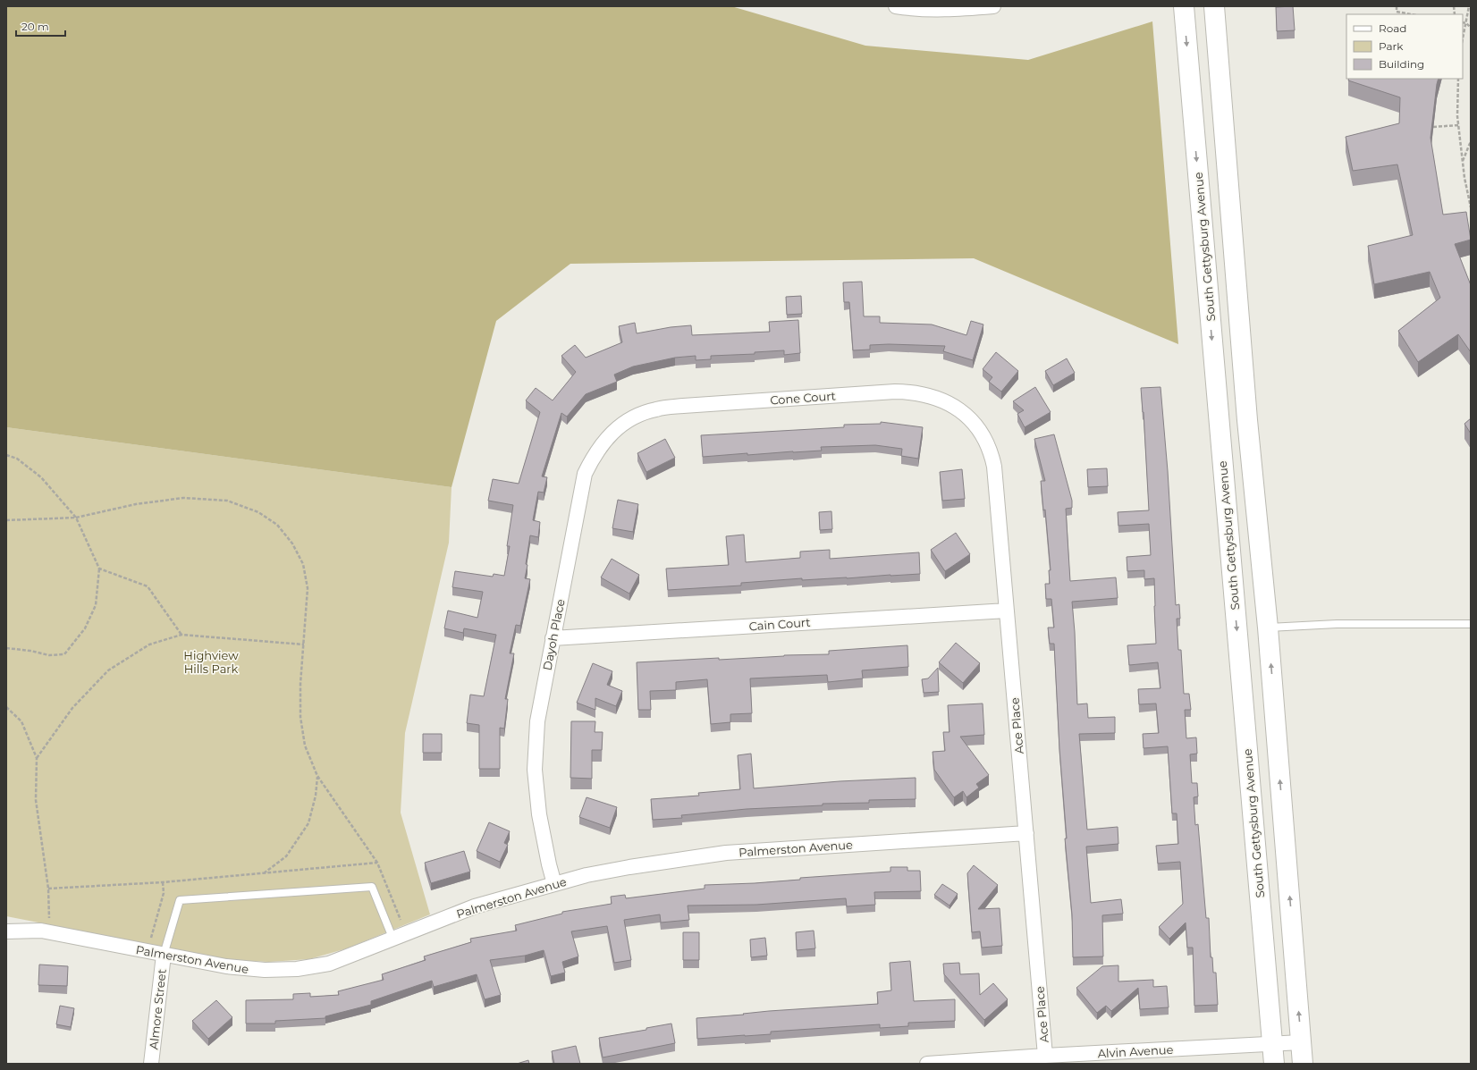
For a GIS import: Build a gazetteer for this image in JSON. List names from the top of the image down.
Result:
{
  "streets": {
    "main road": ["South Gettysburg Avenue"],
    "street": [
      "Cone Court",
      "Cain Court",
      "Dayoh Place",
      "Ace Place",
      "Palmerston Avenue",
      "Almore Street",
      "Alvin Avenue"
    ]
  },
  "crossings": [
    ["South Gettysburg Avenue", "Alvin Avenue"],
    ["Cone Court", "Dayoh Place"],
    ["Cone Court", "Ace Place"],
    ["Cain Court", "Dayoh Place"],
    ["Cain Court", "Ace Place"],
    ["Dayoh Place", "Palmerston Avenue"],
    ["Ace Place", "Palmerston Avenue"],
    ["Ace Place", "Alvin Avenue"],
    ["Palmerston Avenue", "Almore Street"]
  ],
  "parks": ["Highview Hills Park"],
  "legend": ["Road", "Park", "Building"],
  "scale_bar": "20 m"
}
